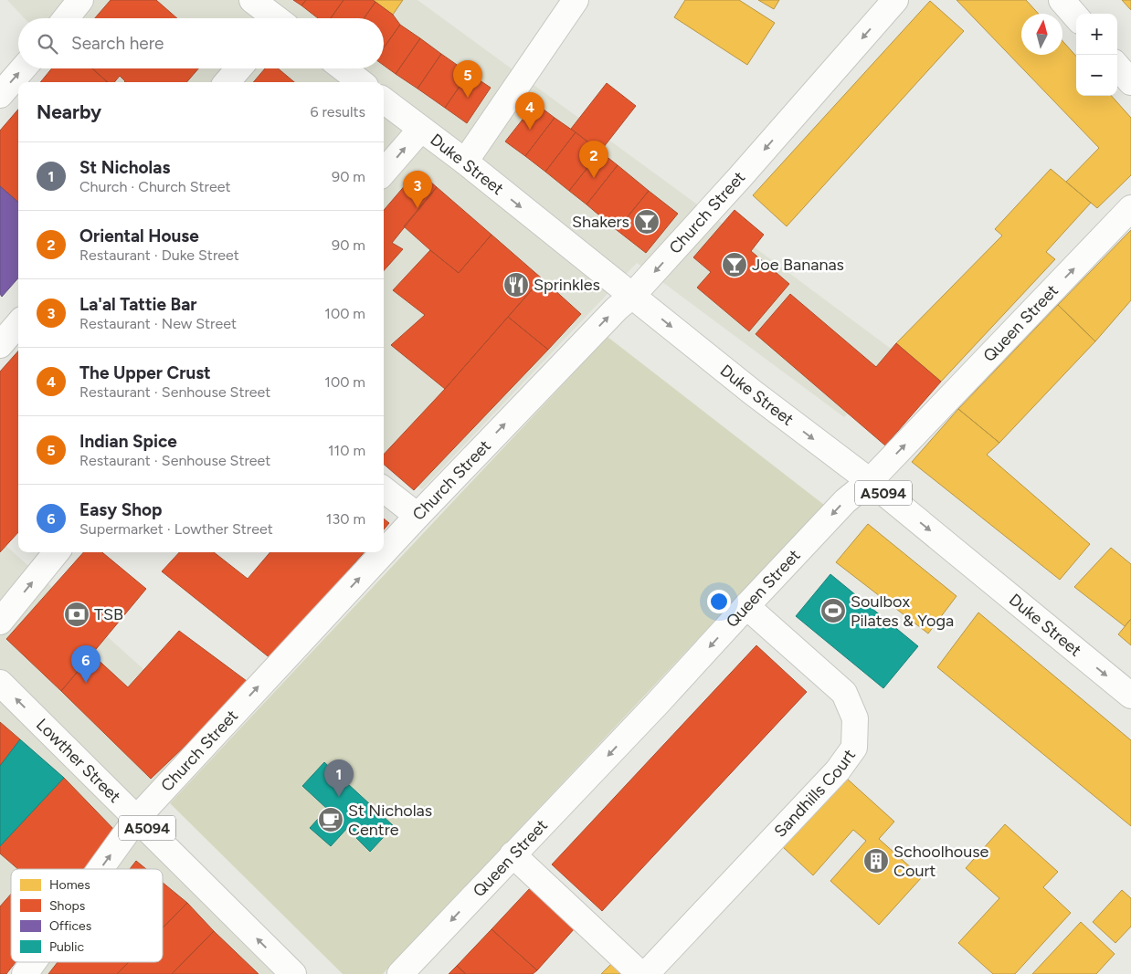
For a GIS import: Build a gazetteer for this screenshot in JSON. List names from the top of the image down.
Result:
{
  "streets": {
    "street": [
      "Duke Street",
      "Church Street",
      "Queen Street",
      "A5094",
      "Lowther Street",
      "Sandhills Court"
    ]
  },
  "crossings": [
    ["Duke Street", "Church Street"],
    ["Duke Street", "Queen Street"],
    ["Church Street", "Lowther Street"],
    ["Queen Street", "Sandhills Court"]
  ],
  "one_way": ["Duke Street", "Lowther Street"],
  "places": {
    "bar": ["Shakers", "Joe Bananas"],
    "restaurant": ["Sprinkles"],
    "sports": ["Soulbox Pilates & Yoga"],
    "bank": ["TSB"],
    "cafe": ["St Nicholas Centre"],
    "building": ["Schoolhouse Court"]
  },
  "legend": [
    "Homes",
    "Shops",
    "Offices",
    "Public"
  ],
  "north": "top",
  "page": {
    "map_buttons": ["+", "−"],
    "search": "Search here",
    "pins": [
      "5",
      "4",
      "2",
      "3",
      "6",
      "1"
    ],
    "heading": ["Nearby", "6 results"],
    "list": [
      {
        "mark": "1",
        "name": "St Nicholas",
        "note": "Church · Church Street",
        "value": "90 m"
      },
      {
        "mark": "2",
        "name": "Oriental House",
        "note": "Restaurant · Duke Street",
        "value": "90 m"
      },
      {
        "mark": "3",
        "name": "La'al Tattie Bar",
        "note": "Restaurant · New Street",
        "value": "100 m"
      },
      {
        "mark": "4",
        "name": "The Upper Crust",
        "note": "Restaurant · Senhouse Street",
        "value": "100 m"
      },
      {
        "mark": "5",
        "name": "Indian Spice",
        "note": "Restaurant · Senhouse Street",
        "value": "110 m"
      },
      {
        "mark": "6",
        "name": "Easy Shop",
        "note": "Supermarket · Lowther Street",
        "value": "130 m"
      }
    ]
  }
}
